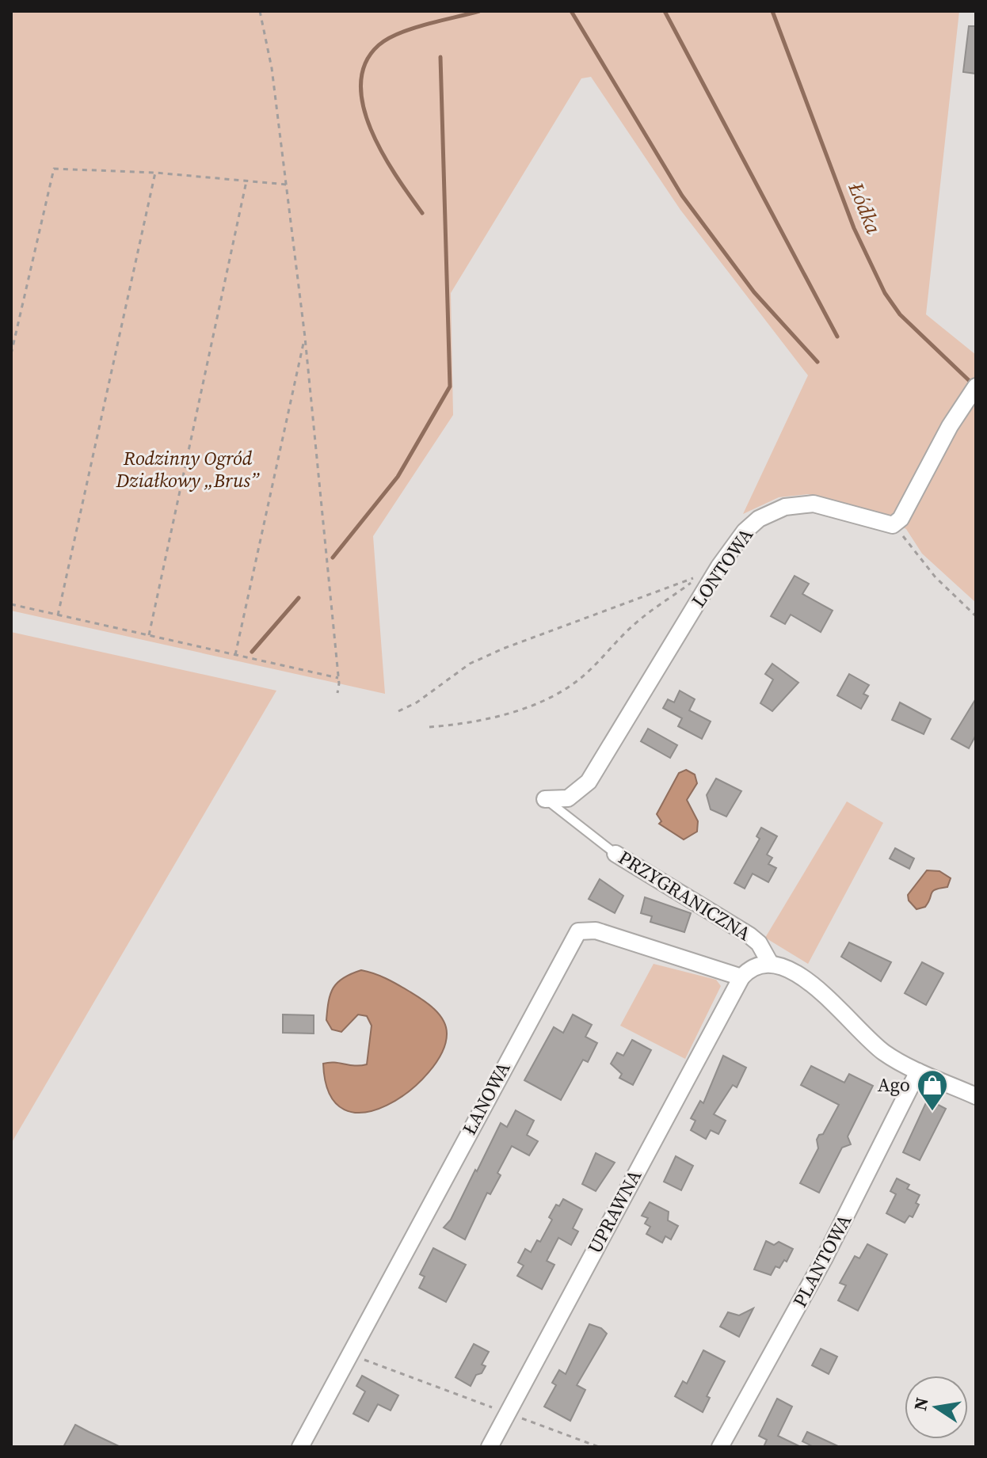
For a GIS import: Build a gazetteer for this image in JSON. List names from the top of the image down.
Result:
{
  "streets": {
    "street": [
      "LONTOWA",
      "PRZYGRANICZNA",
      "ŁANOWA",
      "UPRAWNA",
      "PLANTOWA"
    ]
  },
  "crossings": [
    ["LONTOWA", "PRZYGRANICZNA"],
    ["ŁANOWA", "UPRAWNA"]
  ],
  "water": ["Łódka"],
  "parks": ["Rodzinny Ogród Działkowy „Brus”"],
  "places": {
    "shop": ["Ago"]
  },
  "north": "left"
}
